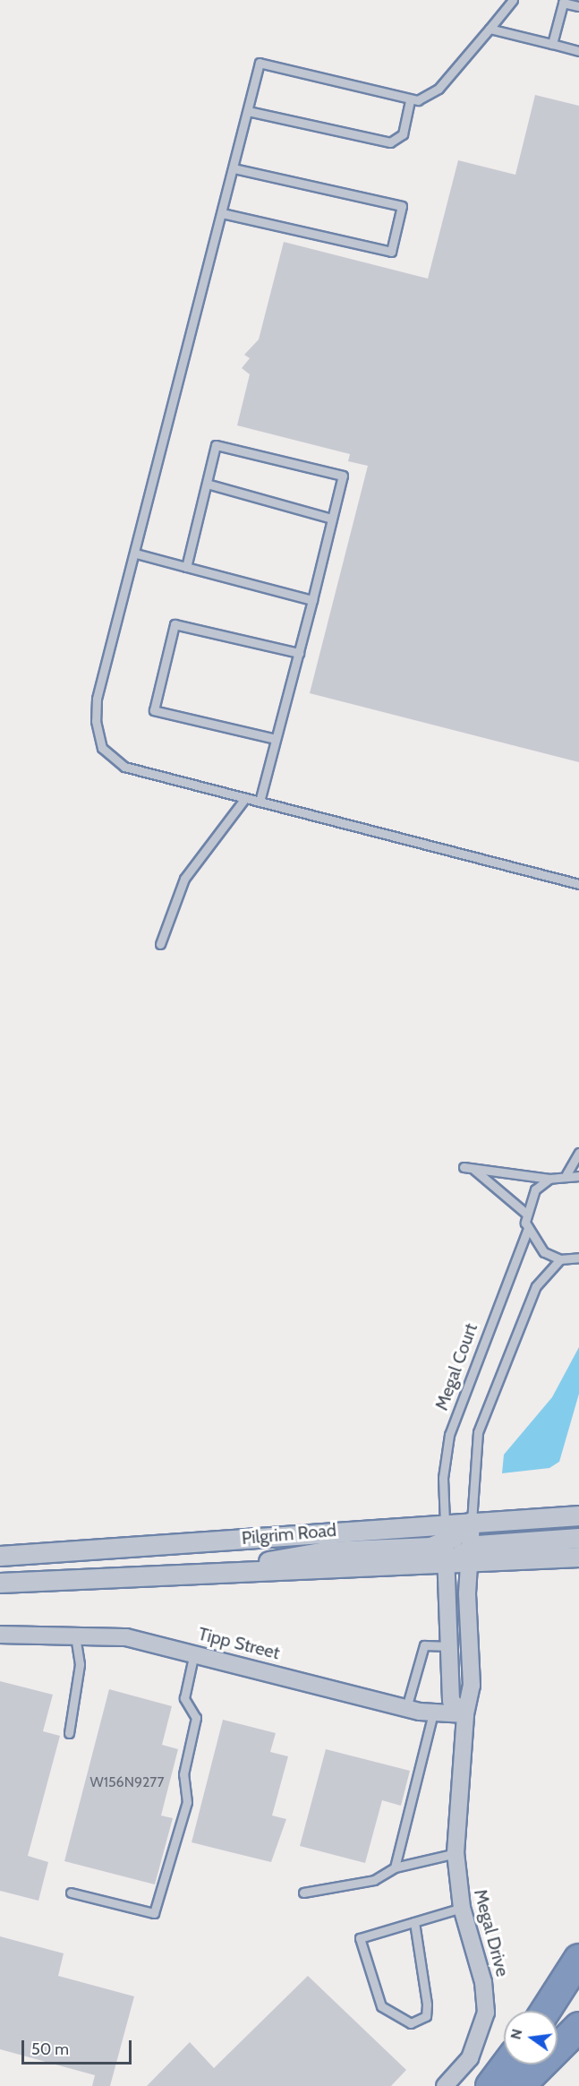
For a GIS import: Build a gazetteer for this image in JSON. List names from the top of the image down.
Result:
{
  "streets": {
    "street": ["Pilgrim Road", "Tipp Street", "Megal Drive"],
    "lane": ["Megal Court"]
  },
  "crossings": [
    ["Megal Court", "Pilgrim Road"],
    ["Pilgrim Road", "Megal Drive"],
    ["Tipp Street", "Megal Drive"]
  ],
  "house_numbers": ["W156N9277"],
  "scale_bar": "50 m",
  "north": "left"
}
